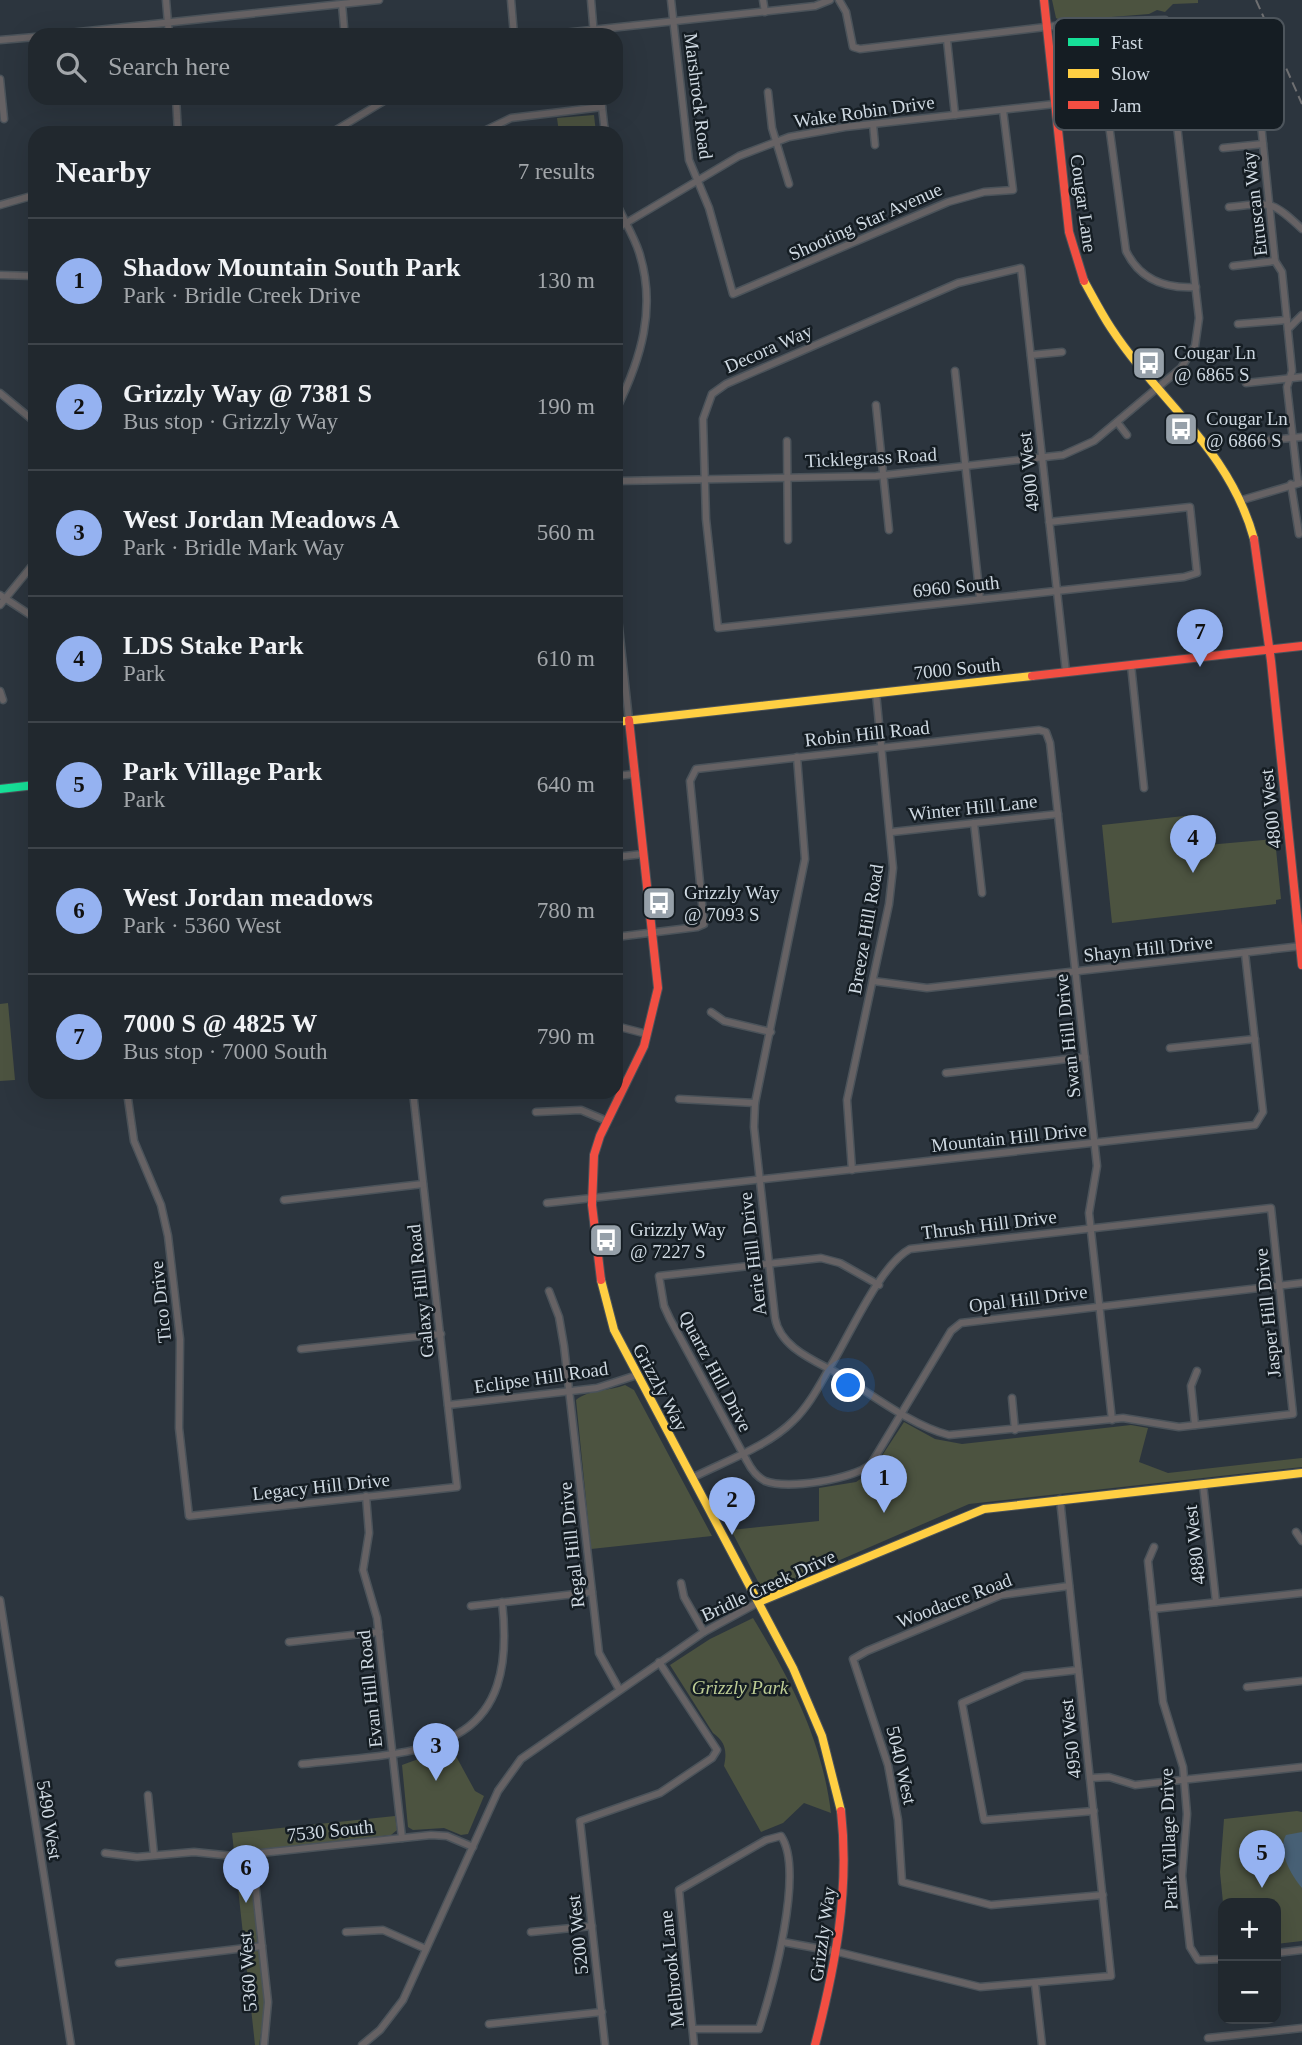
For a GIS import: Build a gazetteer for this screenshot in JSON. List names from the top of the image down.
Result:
{
  "streets": {
    "street": [
      "Marshrock Road",
      "Wake Robin Drive",
      "Cougar Lane",
      "Etruscan Way",
      "Shooting Star Avenue",
      "Decora Way",
      "Ticklegrass Road",
      "4900 West",
      "6960 South",
      "7000 South",
      "Robin Hill Road",
      "Winter Hill Lane",
      "4800 West",
      "Breeze Hill Road",
      "Shayn Hill Drive",
      "Swan Hill Drive",
      "Mountain Hill Drive",
      "Thrush Hill Drive",
      "Aerie Hill Drive",
      "Galaxy Hill Road",
      "Opal Hill Drive",
      "Tico Drive",
      "Jasper Hill Drive",
      "Quartz Hill Drive",
      "Eclipse Hill Road",
      "Grizzly Way",
      "Legacy Hill Drive",
      "Regal Hill Drive",
      "4880 West",
      "Bridle Creek Drive",
      "Woodacre Road",
      "Evan Hill Road",
      "4950 West",
      "5040 West",
      "5490 West",
      "7530 South",
      "Park Village Drive",
      "5200 West",
      "Melbrook Lane",
      "5360 West"
    ]
  },
  "crossings": [
    ["Marshrock Road", "Wake Robin Drive"],
    ["Marshrock Road", "Shooting Star Avenue"],
    ["Wake Robin Drive", "Shooting Star Avenue"],
    ["Cougar Lane", "Ticklegrass Road"],
    ["Cougar Lane", "7000 South"],
    ["Cougar Lane", "4800 West"],
    ["Decora Way", "Ticklegrass Road"],
    ["Decora Way", "4900 West"],
    ["Decora Way", "6960 South"],
    ["Ticklegrass Road", "4900 West"],
    ["4900 West", "6960 South"],
    ["4900 West", "7000 South"],
    ["7000 South", "4800 West"],
    ["7000 South", "Breeze Hill Road"],
    ["7000 South", "Grizzly Way"],
    ["Robin Hill Road", "Breeze Hill Road"],
    ["Robin Hill Road", "Swan Hill Drive"],
    ["Robin Hill Road", "Aerie Hill Drive"],
    ["Robin Hill Road", "Grizzly Way"],
    ["Winter Hill Lane", "Breeze Hill Road"],
    ["Winter Hill Lane", "Swan Hill Drive"],
    ["4800 West", "Shayn Hill Drive"],
    ["Breeze Hill Road", "Shayn Hill Drive"],
    ["Breeze Hill Road", "Mountain Hill Drive"],
    ["Shayn Hill Drive", "Swan Hill Drive"],
    ["Shayn Hill Drive", "Mountain Hill Drive"],
    ["Swan Hill Drive", "Mountain Hill Drive"],
    ["Swan Hill Drive", "Thrush Hill Drive"],
    ["Swan Hill Drive", "Aerie Hill Drive"],
    ["Swan Hill Drive", "Opal Hill Drive"],
    ["Mountain Hill Drive", "Aerie Hill Drive"],
    ["Mountain Hill Drive", "Grizzly Way"],
    ["Thrush Hill Drive", "Aerie Hill Drive"],
    ["Thrush Hill Drive", "Jasper Hill Drive"],
    ["Thrush Hill Drive", "Quartz Hill Drive"],
    ["Thrush Hill Drive", "Grizzly Way"],
    ["Aerie Hill Drive", "Opal Hill Drive"],
    ["Aerie Hill Drive", "Jasper Hill Drive"],
    ["Aerie Hill Drive", "Quartz Hill Drive"],
    ["Galaxy Hill Road", "Eclipse Hill Road"],
    ["Galaxy Hill Road", "Legacy Hill Drive"],
    ["Opal Hill Drive", "Jasper Hill Drive"],
    ["Opal Hill Drive", "Quartz Hill Drive"],
    ["Tico Drive", "Legacy Hill Drive"],
    ["Eclipse Hill Road", "Grizzly Way"],
    ["Eclipse Hill Road", "Regal Hill Drive"],
    ["Grizzly Way", "Bridle Creek Drive"],
    ["Legacy Hill Drive", "Evan Hill Road"],
    ["Regal Hill Drive", "Bridle Creek Drive"],
    ["4880 West", "Bridle Creek Drive"],
    ["Bridle Creek Drive", "4950 West"],
    ["Bridle Creek Drive", "7530 South"],
    ["Bridle Creek Drive", "5200 West"],
    ["Woodacre Road", "4950 West"],
    ["Woodacre Road", "5040 West"],
    ["Evan Hill Road", "7530 South"],
    ["4950 West", "5040 West"],
    ["7530 South", "5360 West"]
  ],
  "parks": ["Grizzly Park"],
  "places": {
    "bus stop": [
      "Cougar Ln @ 6865 S",
      "Cougar Ln @ 6866 S",
      "Grizzly Way @ 7093 S",
      "Grizzly Way @ 7227 S"
    ]
  },
  "legend": ["Fast", "Slow", "Jam"],
  "page": {
    "search": "Search here",
    "heading": ["Nearby", "7 results"],
    "list": [
      {
        "mark": "1",
        "name": "Shadow Mountain South Park",
        "note": "Park · Bridle Creek Drive",
        "value": "130 m"
      },
      {
        "mark": "2",
        "name": "Grizzly Way @ 7381 S",
        "note": "Bus stop · Grizzly Way",
        "value": "190 m"
      },
      {
        "mark": "3",
        "name": "West Jordan Meadows A",
        "note": "Park · Bridle Mark Way",
        "value": "560 m"
      },
      {
        "mark": "4",
        "name": "LDS Stake Park",
        "note": "Park",
        "value": "610 m"
      },
      {
        "mark": "5",
        "name": "Park Village Park",
        "note": "Park",
        "value": "640 m"
      },
      {
        "mark": "6",
        "name": "West Jordan meadows",
        "note": "Park · 5360 West",
        "value": "780 m"
      },
      {
        "mark": "7",
        "name": "7000 S @ 4825 W",
        "note": "Bus stop · 7000 South",
        "value": "790 m"
      }
    ],
    "pins": [
      "7",
      "4",
      "1",
      "2",
      "3",
      "5",
      "6"
    ],
    "map_buttons": ["+", "−"]
  }
}
